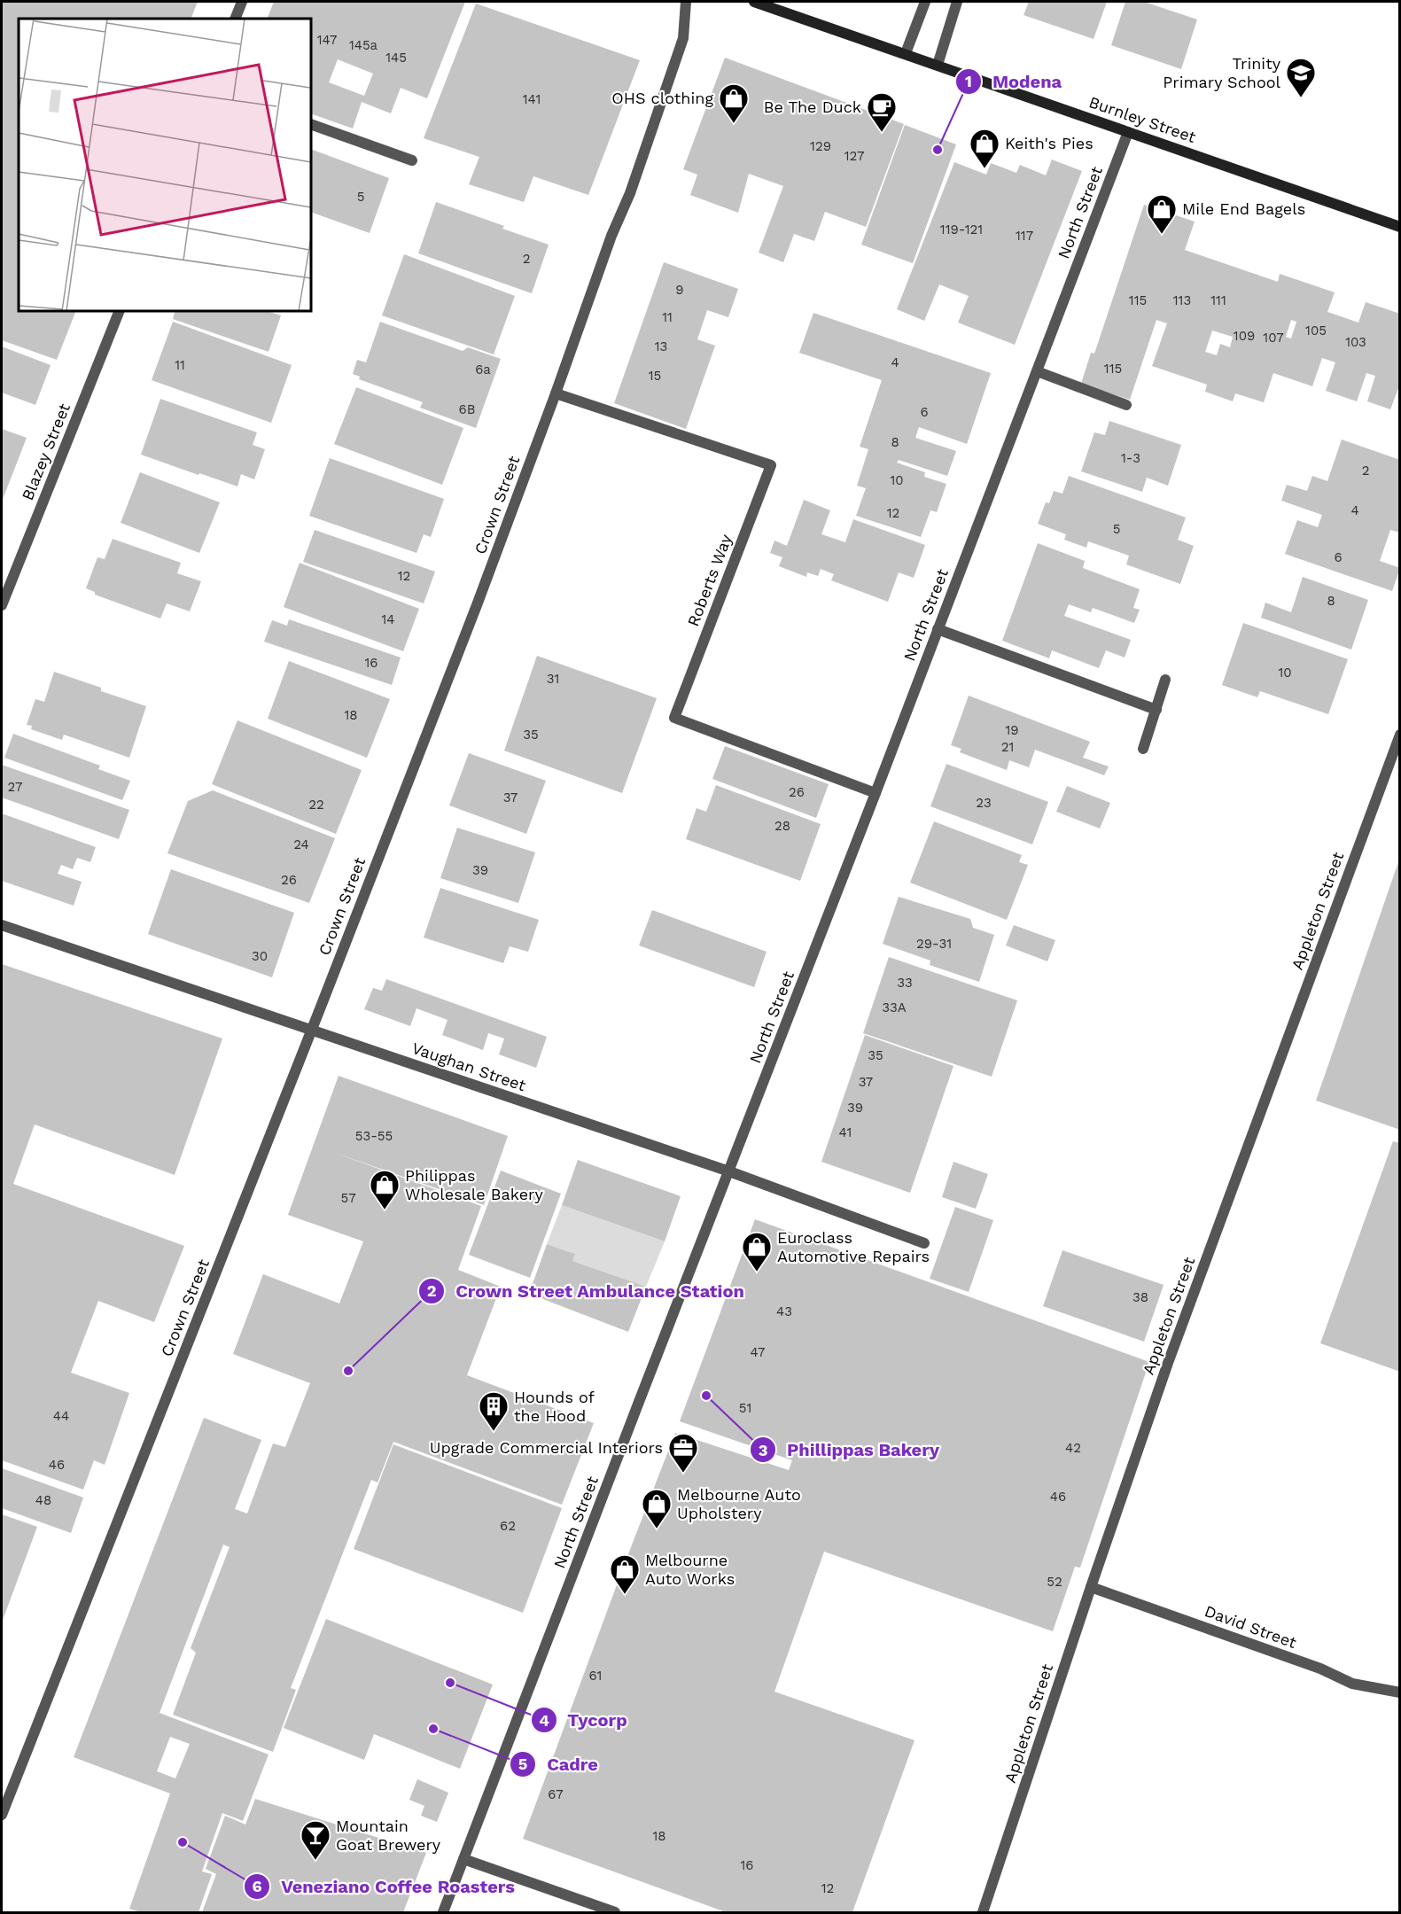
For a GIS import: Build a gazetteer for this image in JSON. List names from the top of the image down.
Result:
{
  "streets": {
    "main road": ["Burnley Street"],
    "street": [
      "North Street",
      "Blazey Street",
      "Crown Street",
      "Roberts Way",
      "Appleton Street",
      "Vaughan Street",
      "David Street"
    ]
  },
  "crossings": [
    ["Burnley Street", "North Street"],
    ["North Street", "Roberts Way"],
    ["North Street", "Vaughan Street"],
    ["Crown Street", "Roberts Way"],
    ["Crown Street", "Vaughan Street"],
    ["Appleton Street", "David Street"]
  ],
  "places": {
    "school or university": ["Trinity Primary School"],
    "shop": [
      "OHS clothing",
      "Keith's Pies",
      "Mile End Bagels",
      "Philippas Wholesale Bakery",
      "Euroclass Automotive Repairs",
      "Melbourne Auto Upholstery",
      "Melbourne Auto Works"
    ],
    "cafe": ["Be The Duck"],
    "other": [
      "Modena",
      "Crown Street Ambulance Station",
      "Phillippas Bakery",
      "Tycorp",
      "Cadre",
      "Veneziano Coffee Roasters"
    ],
    "building": ["Hounds of the Hood"],
    "office": ["Upgrade Commercial Interiors"],
    "bar": ["Mountain Goat Brewery"]
  },
  "house_numbers": [
    "147",
    "145a",
    "145",
    "141",
    "129",
    "127",
    "5",
    "119-121",
    "117",
    "2",
    "9",
    "115",
    "113",
    "111",
    "11",
    "105",
    "109",
    "107",
    "103",
    "13",
    "4",
    "11",
    "115",
    "6a",
    "15",
    "6B",
    "6",
    "8",
    "1-3",
    "2",
    "10",
    "4",
    "12",
    "5",
    "6",
    "12",
    "8",
    "14",
    "16",
    "10",
    "31",
    "18",
    "19",
    "35",
    "21",
    "27",
    "26",
    "37",
    "23",
    "22",
    "28",
    "24",
    "39",
    "26",
    "29-31",
    "30",
    "33",
    "33A",
    "35",
    "37",
    "39",
    "41",
    "53-55",
    "57",
    "38",
    "43",
    "47",
    "51",
    "44",
    "42",
    "46",
    "46",
    "48",
    "62",
    "52",
    "61",
    "67",
    "18",
    "16",
    "12"
  ]
}
